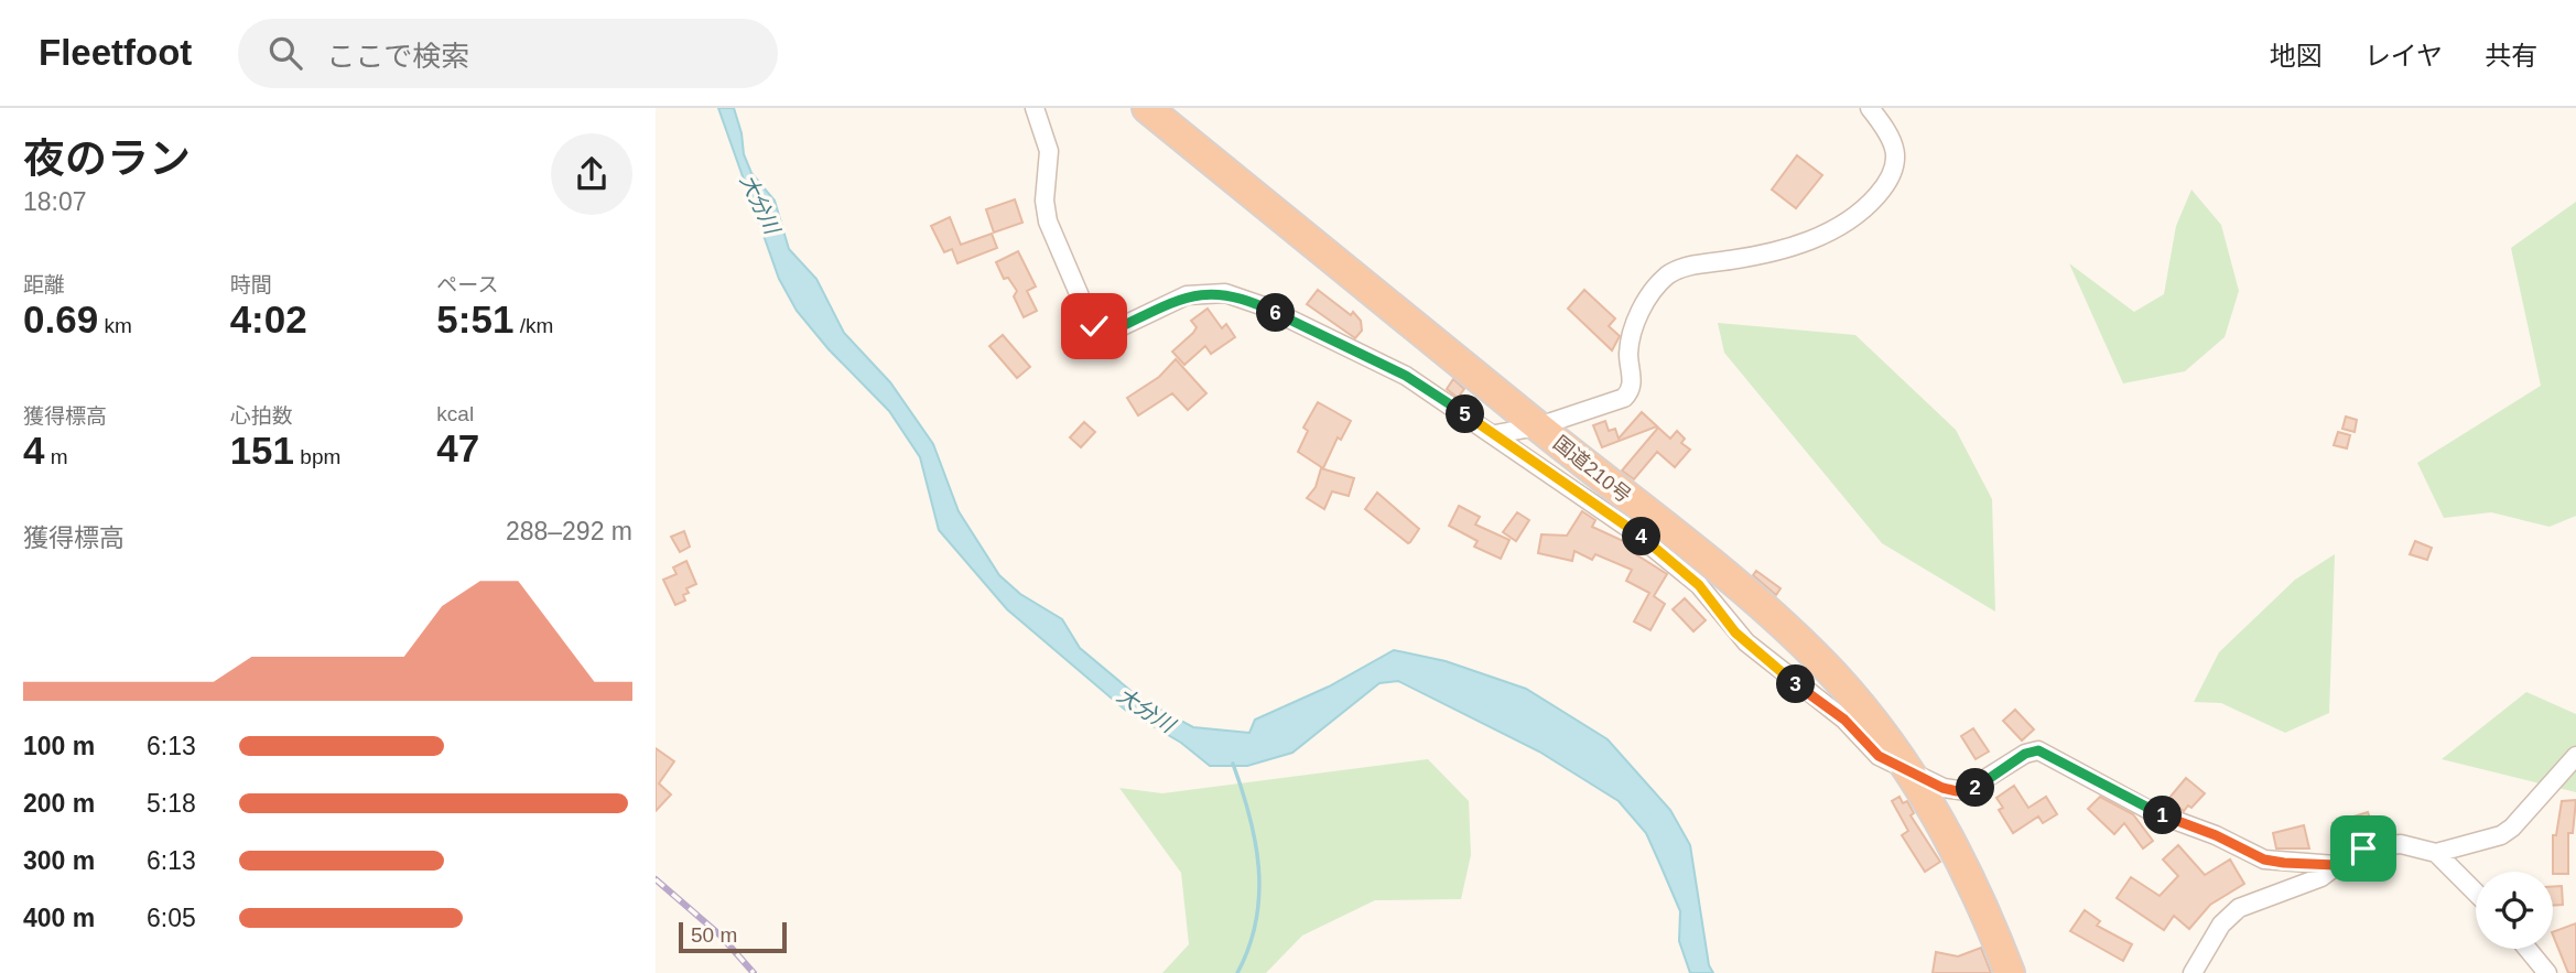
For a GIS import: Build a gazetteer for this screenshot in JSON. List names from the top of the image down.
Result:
{
  "streets": {
    "highway": ["国道210号"]
  },
  "water": ["大分川"],
  "scale_bar": "50 m",
  "page": {
    "header": "Fleetfoot",
    "search": "ここで検索",
    "nav": ["地図", "レイヤ", "共有"],
    "heading": ["夜のラン", "18:07"],
    "stats": [
      ["距離", "0.69 km"],
      ["時間", "4:02"],
      ["ペース", "5:51 /km"],
      ["獲得標高", "4 m"],
      ["心拍数", "151 bpm"],
      ["kcal", "47"]
    ],
    "pins": [
      "6",
      "5",
      "4",
      "3",
      "2",
      "1"
    ],
    "chart": ["獲得標高", "288–292 m"],
    "list": [
      {
        "name": "100 m",
        "note": "6:13"
      },
      {
        "name": "200 m",
        "note": "5:18"
      },
      {
        "name": "300 m",
        "note": "6:13"
      },
      {
        "name": "400 m",
        "note": "6:05"
      }
    ],
    "scale": "50 m"
  }
}
